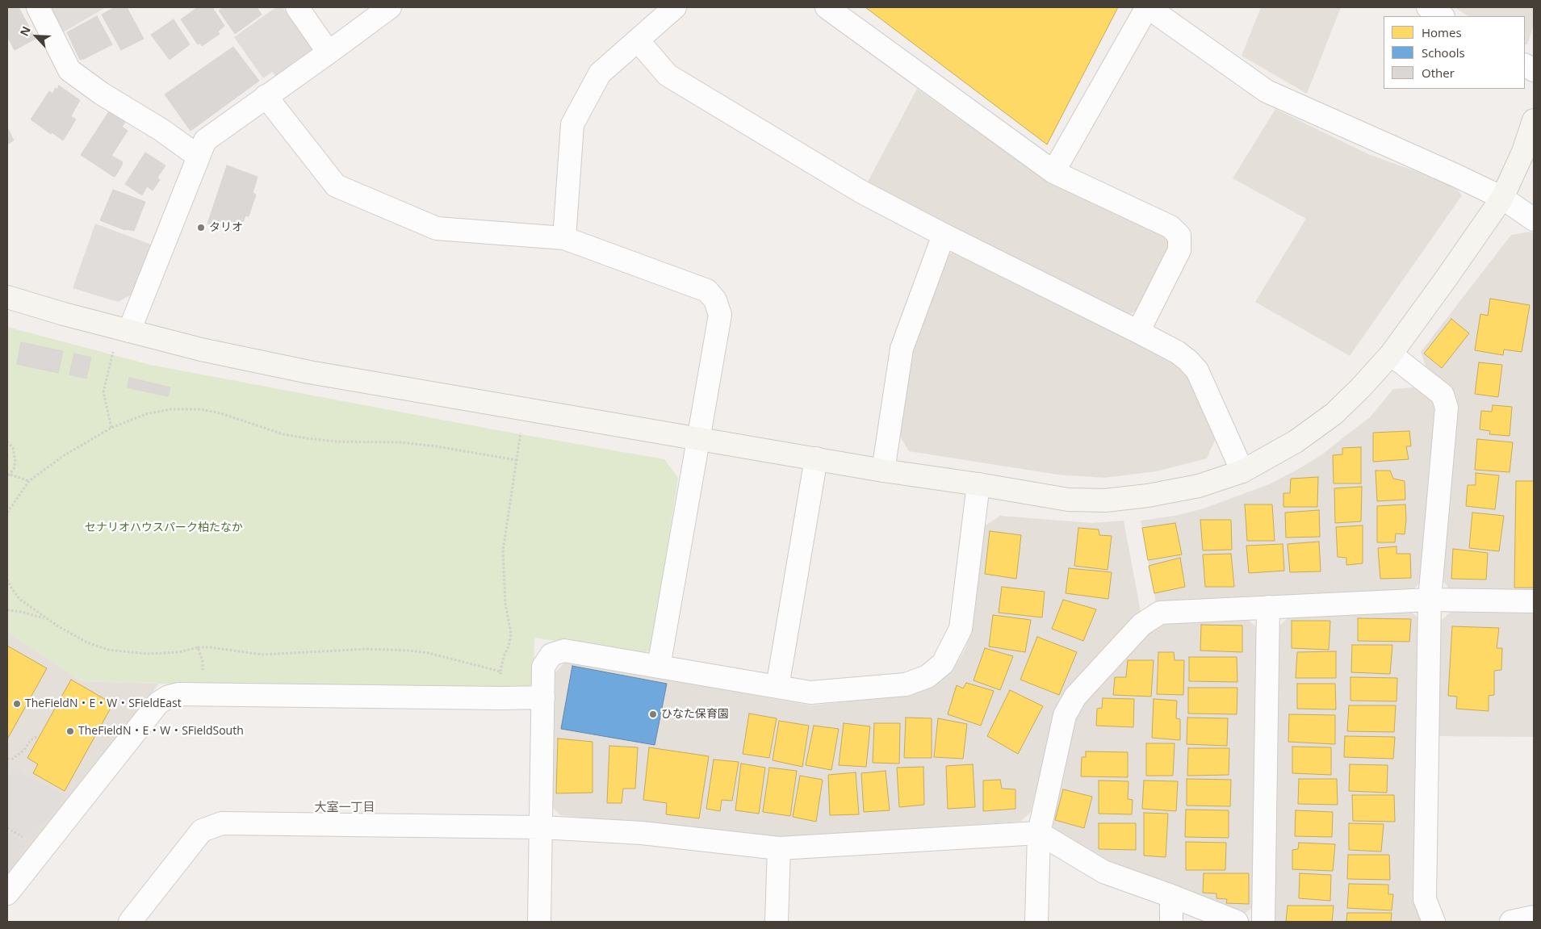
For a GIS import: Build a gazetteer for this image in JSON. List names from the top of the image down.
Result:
{
  "districts": ["大室一丁目"],
  "parks": ["セナリオハウスパーク柏たなか"],
  "places": [
    "タリオ",
    "TheFieldN・E・W・SFieldEast",
    "ひなた保育園",
    "TheFieldN・E・W・SFieldSouth"
  ],
  "legend": ["Homes", "Schools", "Other"],
  "north": "top left"
}
